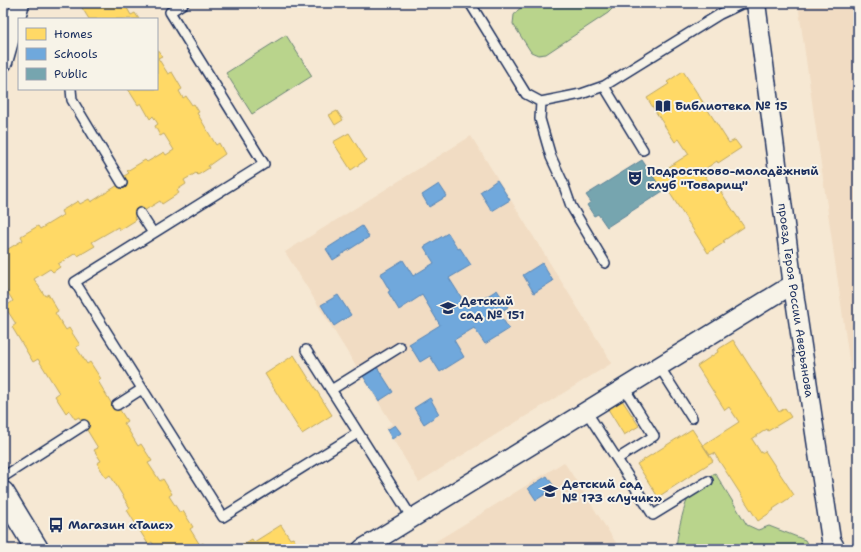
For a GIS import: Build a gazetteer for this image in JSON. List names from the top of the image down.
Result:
{
  "streets": {
    "street": ["проезд Героя России Аверьянова"]
  },
  "places": {
    "library": ["Библиотека № 15"],
    "theatre": ["Подростково-молодёжный клуб \"Товарищ\""],
    "school or university": ["Детский сад № 151", "Детский сад № 173 «Лучик»"],
    "bus stop": ["Магазин «Таис»"]
  },
  "legend": ["Homes", "Schools", "Public"]
}
